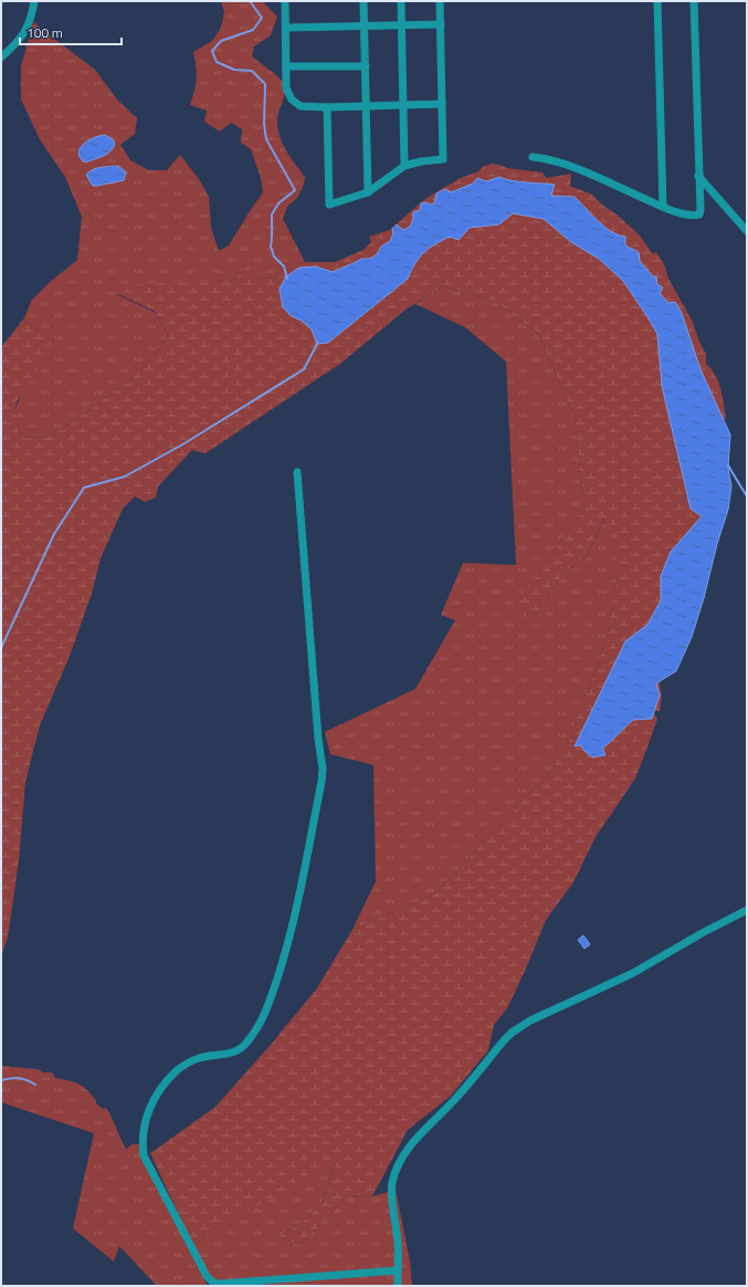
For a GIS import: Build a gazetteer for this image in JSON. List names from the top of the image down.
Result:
{
  "scale_bar": "100 m"
}
